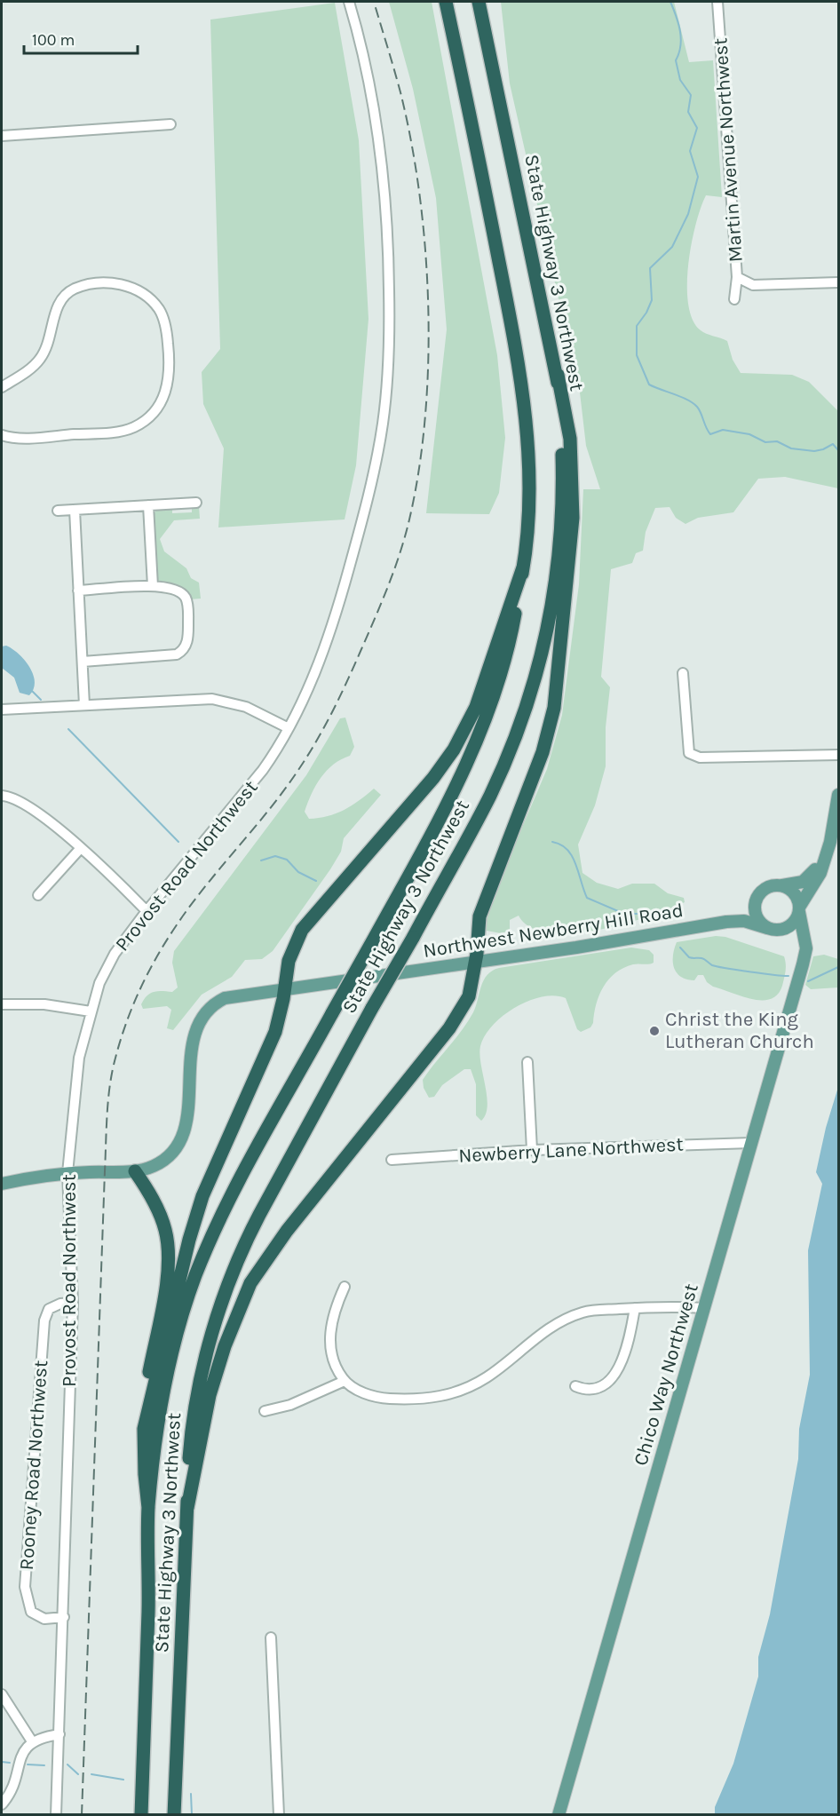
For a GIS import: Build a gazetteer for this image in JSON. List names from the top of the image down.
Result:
{
  "streets": {
    "highway": ["State Highway 3 Northwest"],
    "main road": ["Northwest Newberry Hill Road", "Chico Way Northwest"],
    "street": [
      "Martin Avenue Northwest",
      "Provost Road Northwest",
      "Newberry Lane Northwest",
      "Rooney Road Northwest"
    ]
  },
  "crossings": [
    ["Provost Road Northwest", "Northwest Newberry Hill Road"],
    ["Provost Road Northwest", "Rooney Road Northwest"],
    ["Northwest Newberry Hill Road", "Chico Way Northwest"],
    ["Newberry Lane Northwest", "Chico Way Northwest"]
  ],
  "places": ["Christ the King Lutheran Church"],
  "scale_bar": "100 m"
}
